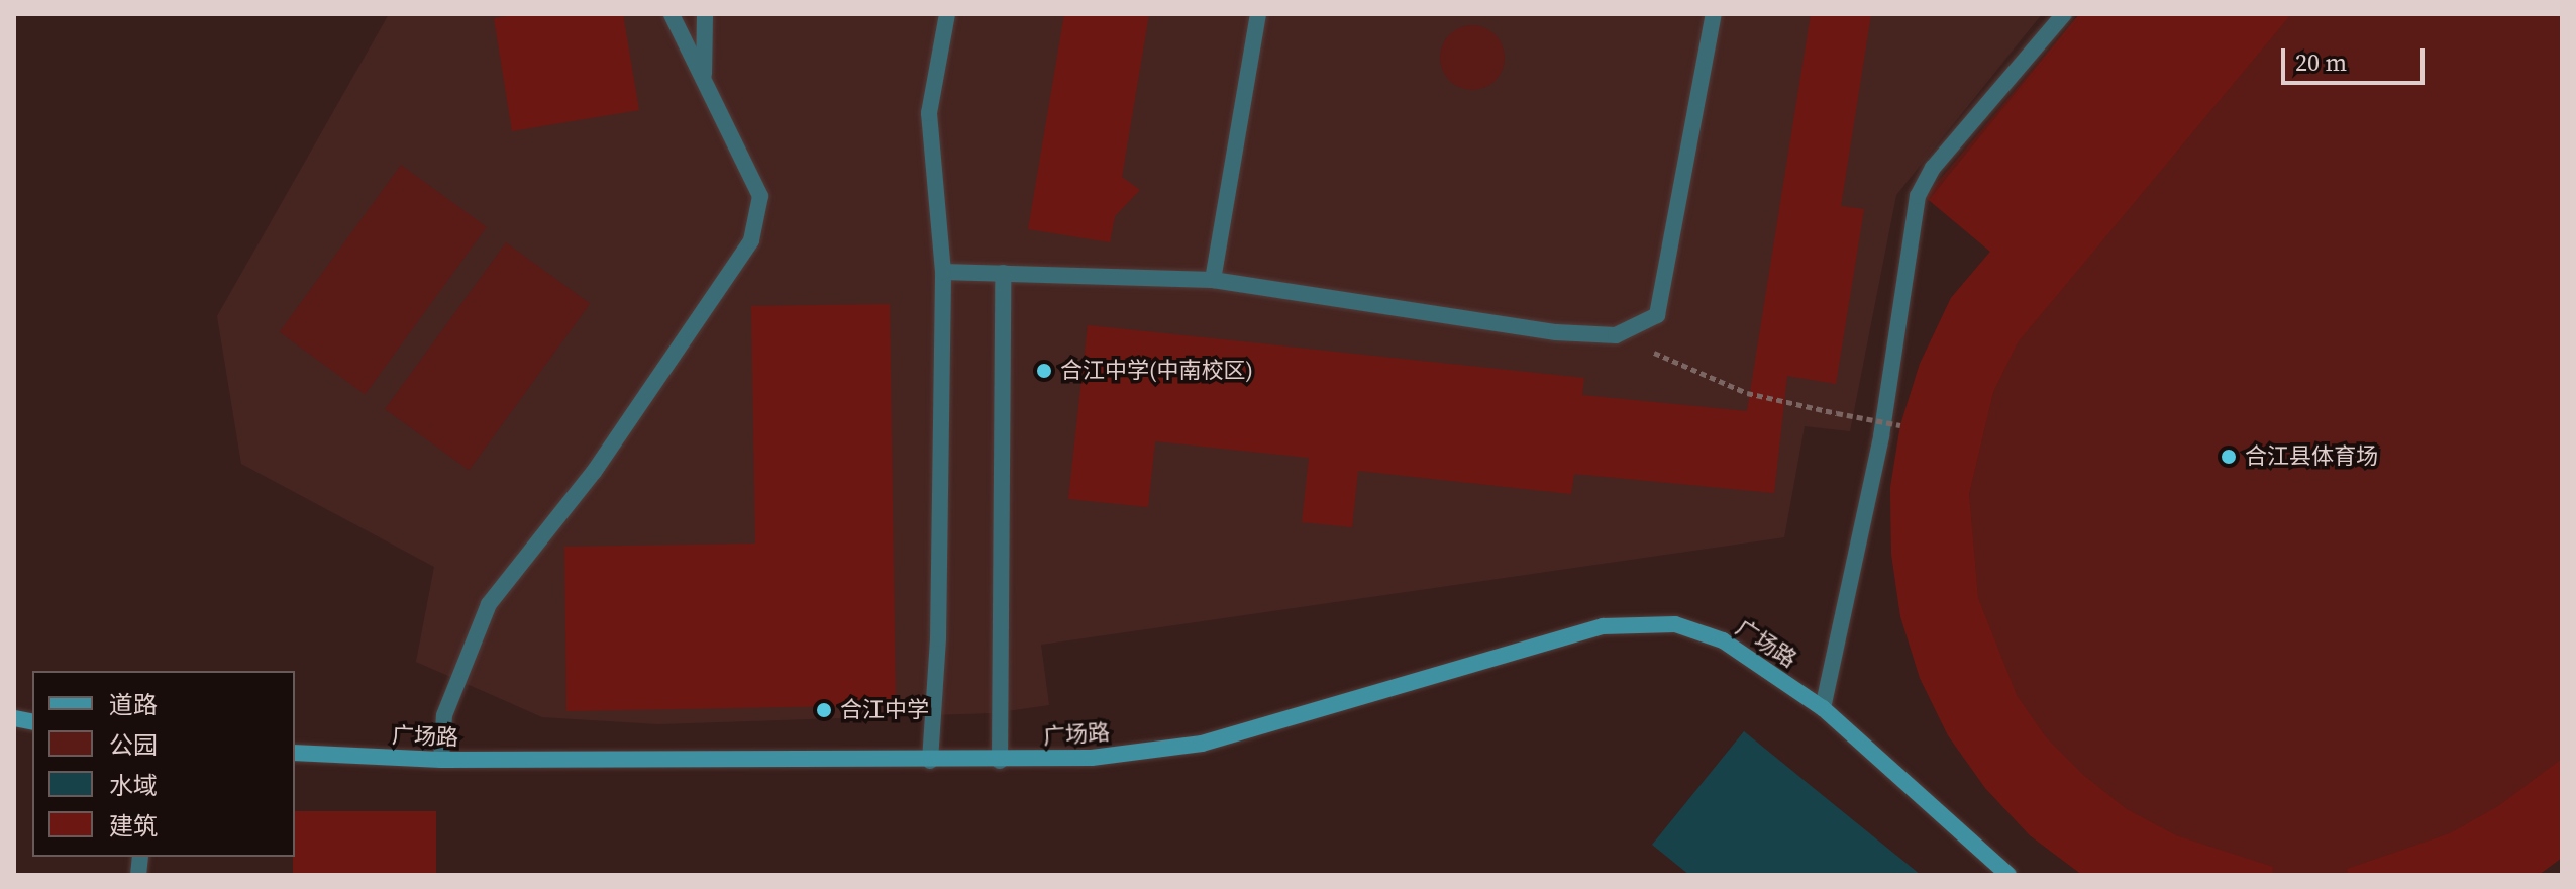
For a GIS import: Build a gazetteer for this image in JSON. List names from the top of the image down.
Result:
{
  "streets": {
    "main road": ["广场路"]
  },
  "places": ["合江中学(中南校区)", "合江县体育场", "合江中学"],
  "legend": [
    "道路",
    "公园",
    "水域",
    "建筑"
  ],
  "scale_bar": "20 m"
}
